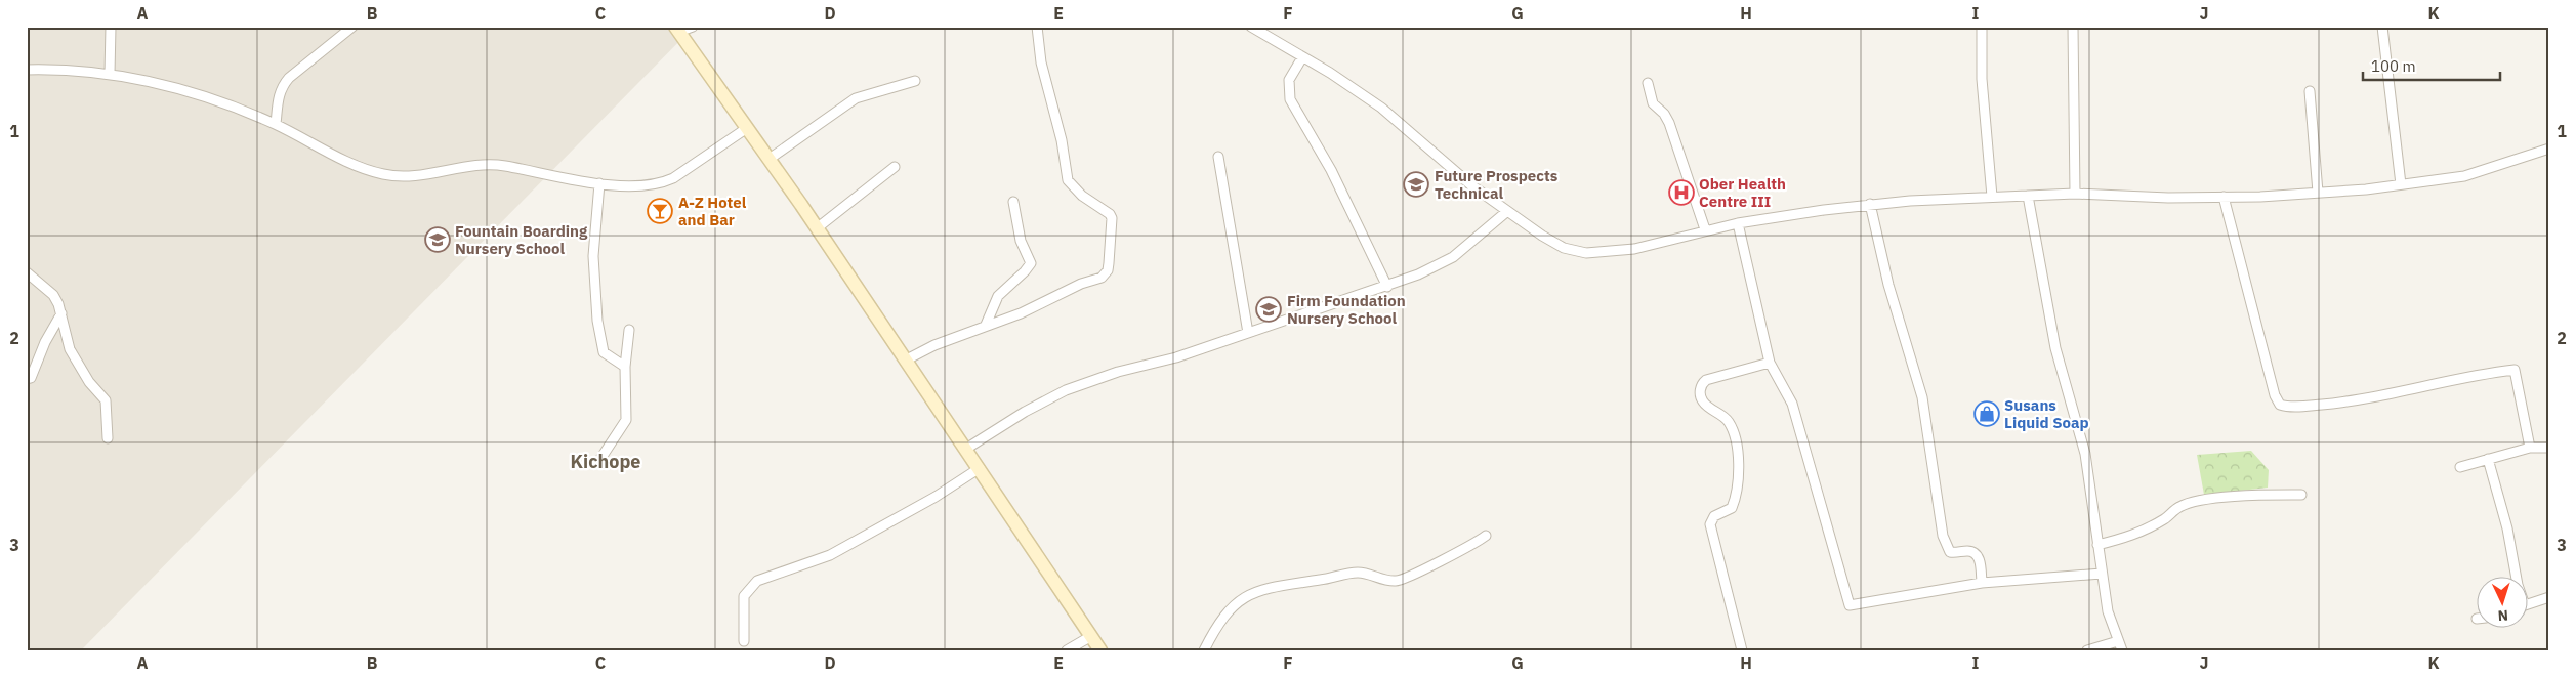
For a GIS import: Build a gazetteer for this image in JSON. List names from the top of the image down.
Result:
{
  "districts": ["Kichope"],
  "places": {
    "school or university": ["Future Prospects Technical", "Fountain Boarding Nursery School", "Firm Foundation Nursery School"],
    "hospital": ["Ober Health Centre III"],
    "bar": ["A-Z Hotel and Bar"],
    "shop": ["Susans Liquid Soap"]
  },
  "scale_bar": "100 m",
  "north": "bottom",
  "grid": {
    "columns": [
      "A",
      "B",
      "C",
      "D",
      "E",
      "F",
      "G",
      "H",
      "I",
      "J",
      "K"
    ],
    "rows": ["1", "2", "3"]
  }
}
